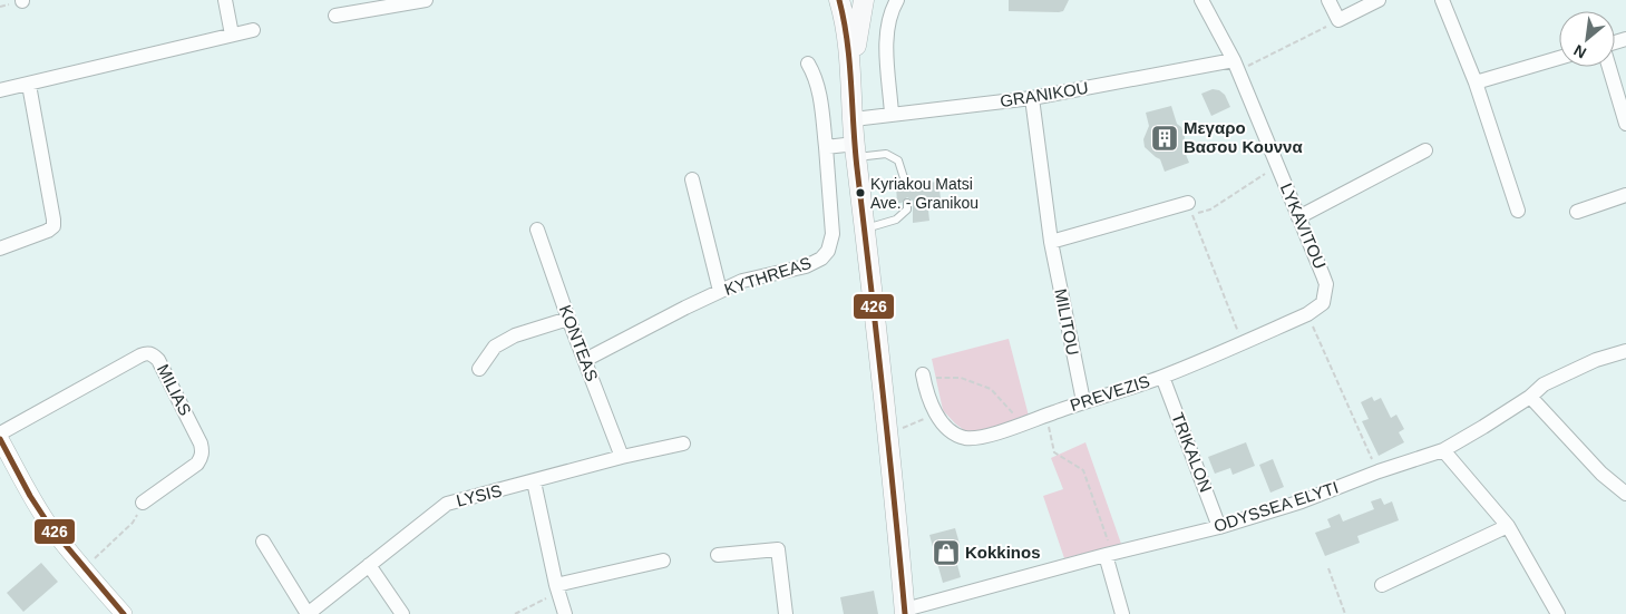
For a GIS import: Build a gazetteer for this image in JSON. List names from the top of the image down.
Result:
{
  "streets": {
    "street": [
      "GRANIKOU",
      "LYKAVITOU",
      "KYTHREAS",
      "MILITOU",
      "KONTEAS",
      "MILIAS",
      "PREVEZIS",
      "TRIKALON",
      "LYSIS",
      "ODYSSEA ELYTI"
    ]
  },
  "crossings": [
    ["GRANIKOU", "LYKAVITOU"],
    ["GRANIKOU", "MILITOU"],
    ["LYKAVITOU", "PREVEZIS"],
    ["KYTHREAS", "KONTEAS"],
    ["MILITOU", "PREVEZIS"],
    ["KONTEAS", "LYSIS"],
    ["PREVEZIS", "TRIKALON"],
    ["TRIKALON", "ODYSSEA ELYTI"]
  ],
  "places": {
    "building": ["Μεγαρο Βασου Κουννα"],
    "other": ["Kyriakou Matsi Ave. - Granikou"],
    "shop": ["Kokkinos"]
  },
  "lines": ["transit line 426"],
  "north": "bottom left"
}
